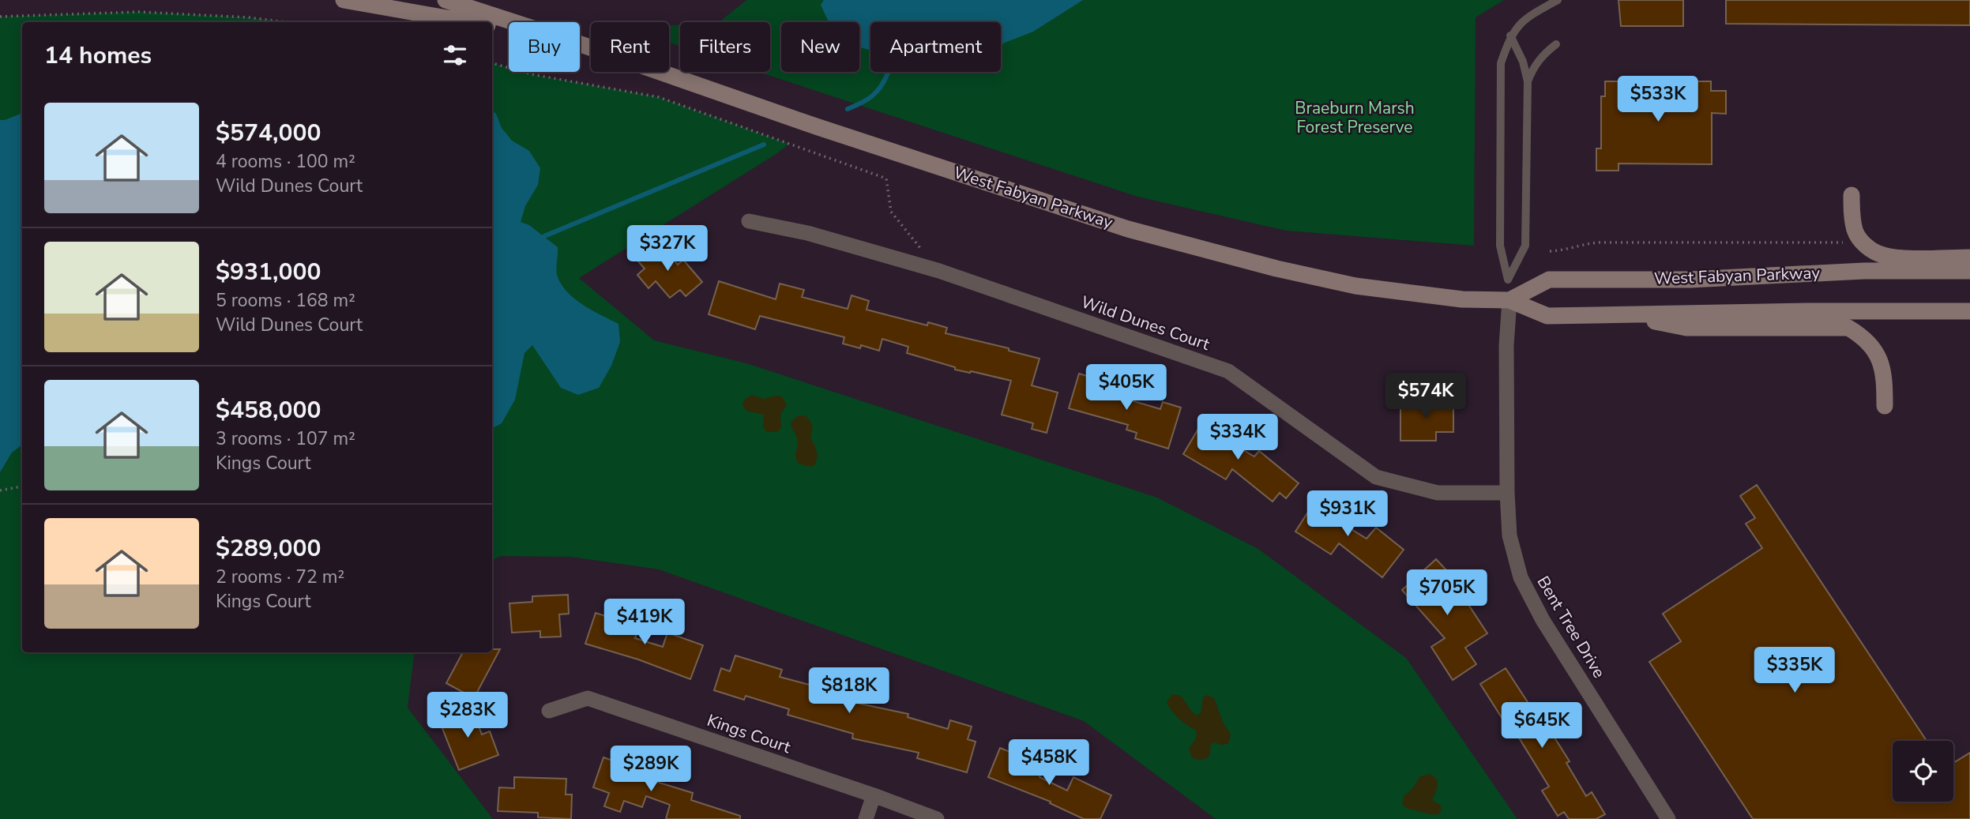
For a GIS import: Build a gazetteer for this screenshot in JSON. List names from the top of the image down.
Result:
{
  "streets": {
    "main road": ["West Fabyan Parkway"],
    "street": ["Wild Dunes Court", "Bent Tree Drive", "Kings Court"]
  },
  "crossings": [
    ["West Fabyan Parkway", "Bent Tree Drive"],
    ["Wild Dunes Court", "Bent Tree Drive"]
  ],
  "parks": ["Braeburn Marsh Forest Preserve"],
  "page": {
    "chip": [
      "Buy",
      "Rent",
      "Filters",
      "New",
      "Apartment"
    ],
    "heading": "14 homes",
    "price": [
      "$533K",
      "$327K",
      "$405K",
      "$574K",
      "$334K",
      "$931K",
      "$705K",
      "$419K",
      "$335K",
      "$818K",
      "$283K",
      "$645K",
      "$458K",
      "$289K"
    ],
    "list": [
      {
        "name": "$574,000",
        "note": "4 rooms · 100 m² · Wild Dunes Court"
      },
      {
        "name": "$931,000",
        "note": "5 rooms · 168 m² · Wild Dunes Court"
      },
      {
        "name": "$458,000",
        "note": "3 rooms · 107 m² · Kings Court"
      },
      {
        "name": "$289,000",
        "note": "2 rooms · 72 m² · Kings Court"
      }
    ]
  }
}
